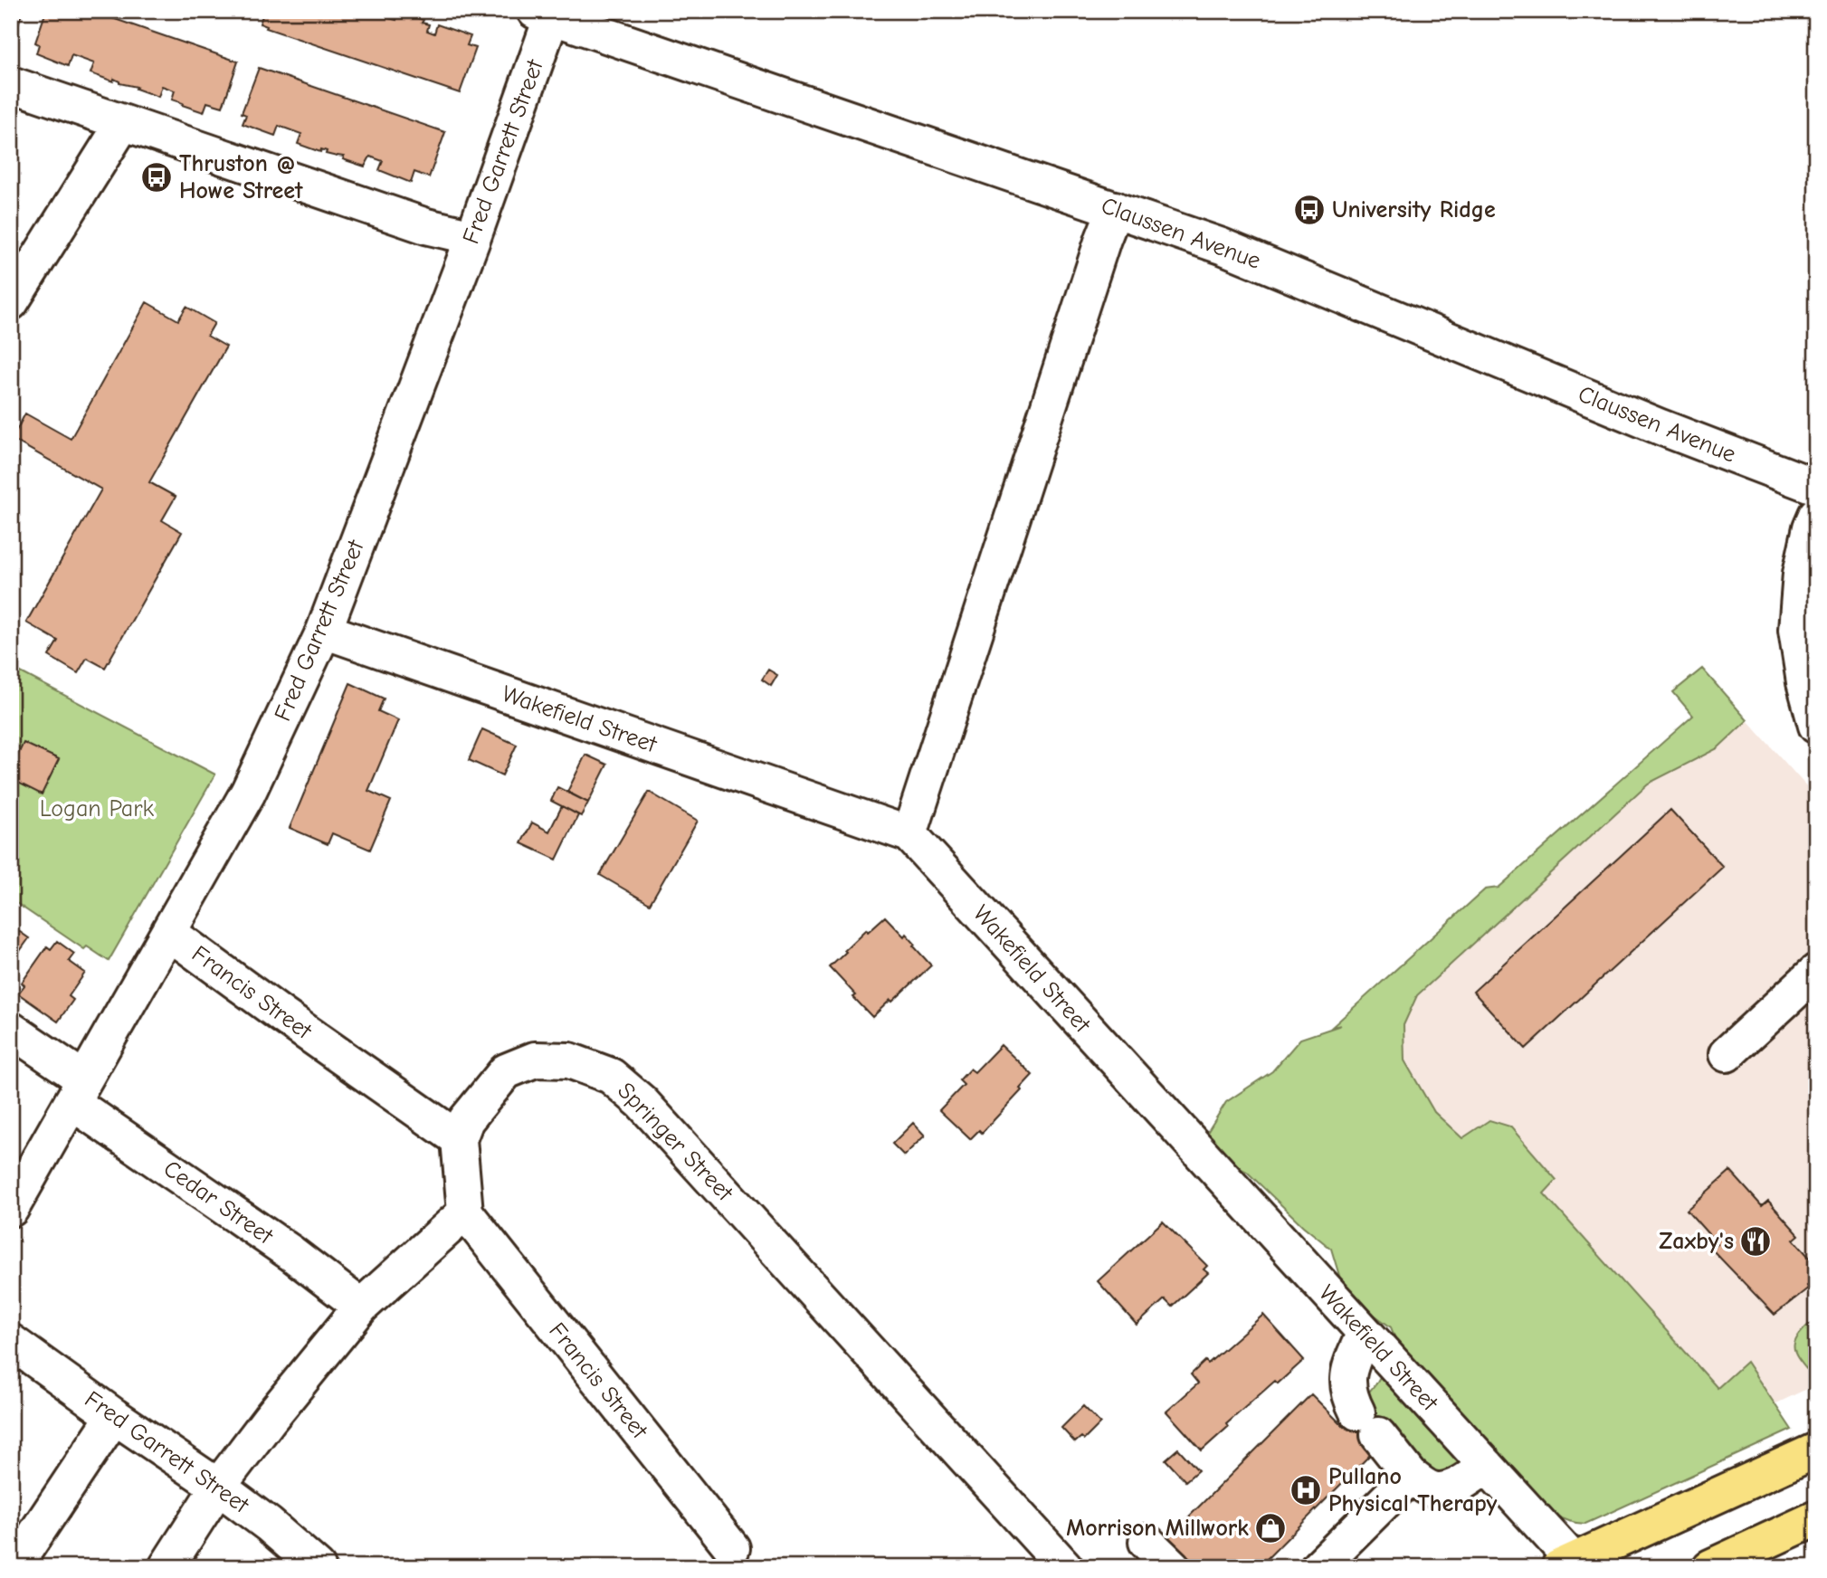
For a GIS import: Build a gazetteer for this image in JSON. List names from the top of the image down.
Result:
{
  "streets": {
    "street": [
      "Fred Garrett Street",
      "Claussen Avenue",
      "Wakefield Street",
      "Francis Street",
      "Springer Street",
      "Cedar Street"
    ]
  },
  "crossings": [
    ["Fred Garrett Street", "Claussen Avenue"],
    ["Fred Garrett Street", "Wakefield Street"],
    ["Fred Garrett Street", "Francis Street"],
    ["Fred Garrett Street", "Cedar Street"],
    ["Francis Street", "Springer Street"]
  ],
  "parks": ["Logan Park"],
  "places": {
    "bus stop": ["Thruston @ Howe Street", "University Ridge"],
    "restaurant": ["Zaxby's"],
    "hospital": ["Pullano Physical Therapy"],
    "shop": ["Morrison Millwork"]
  }
}
